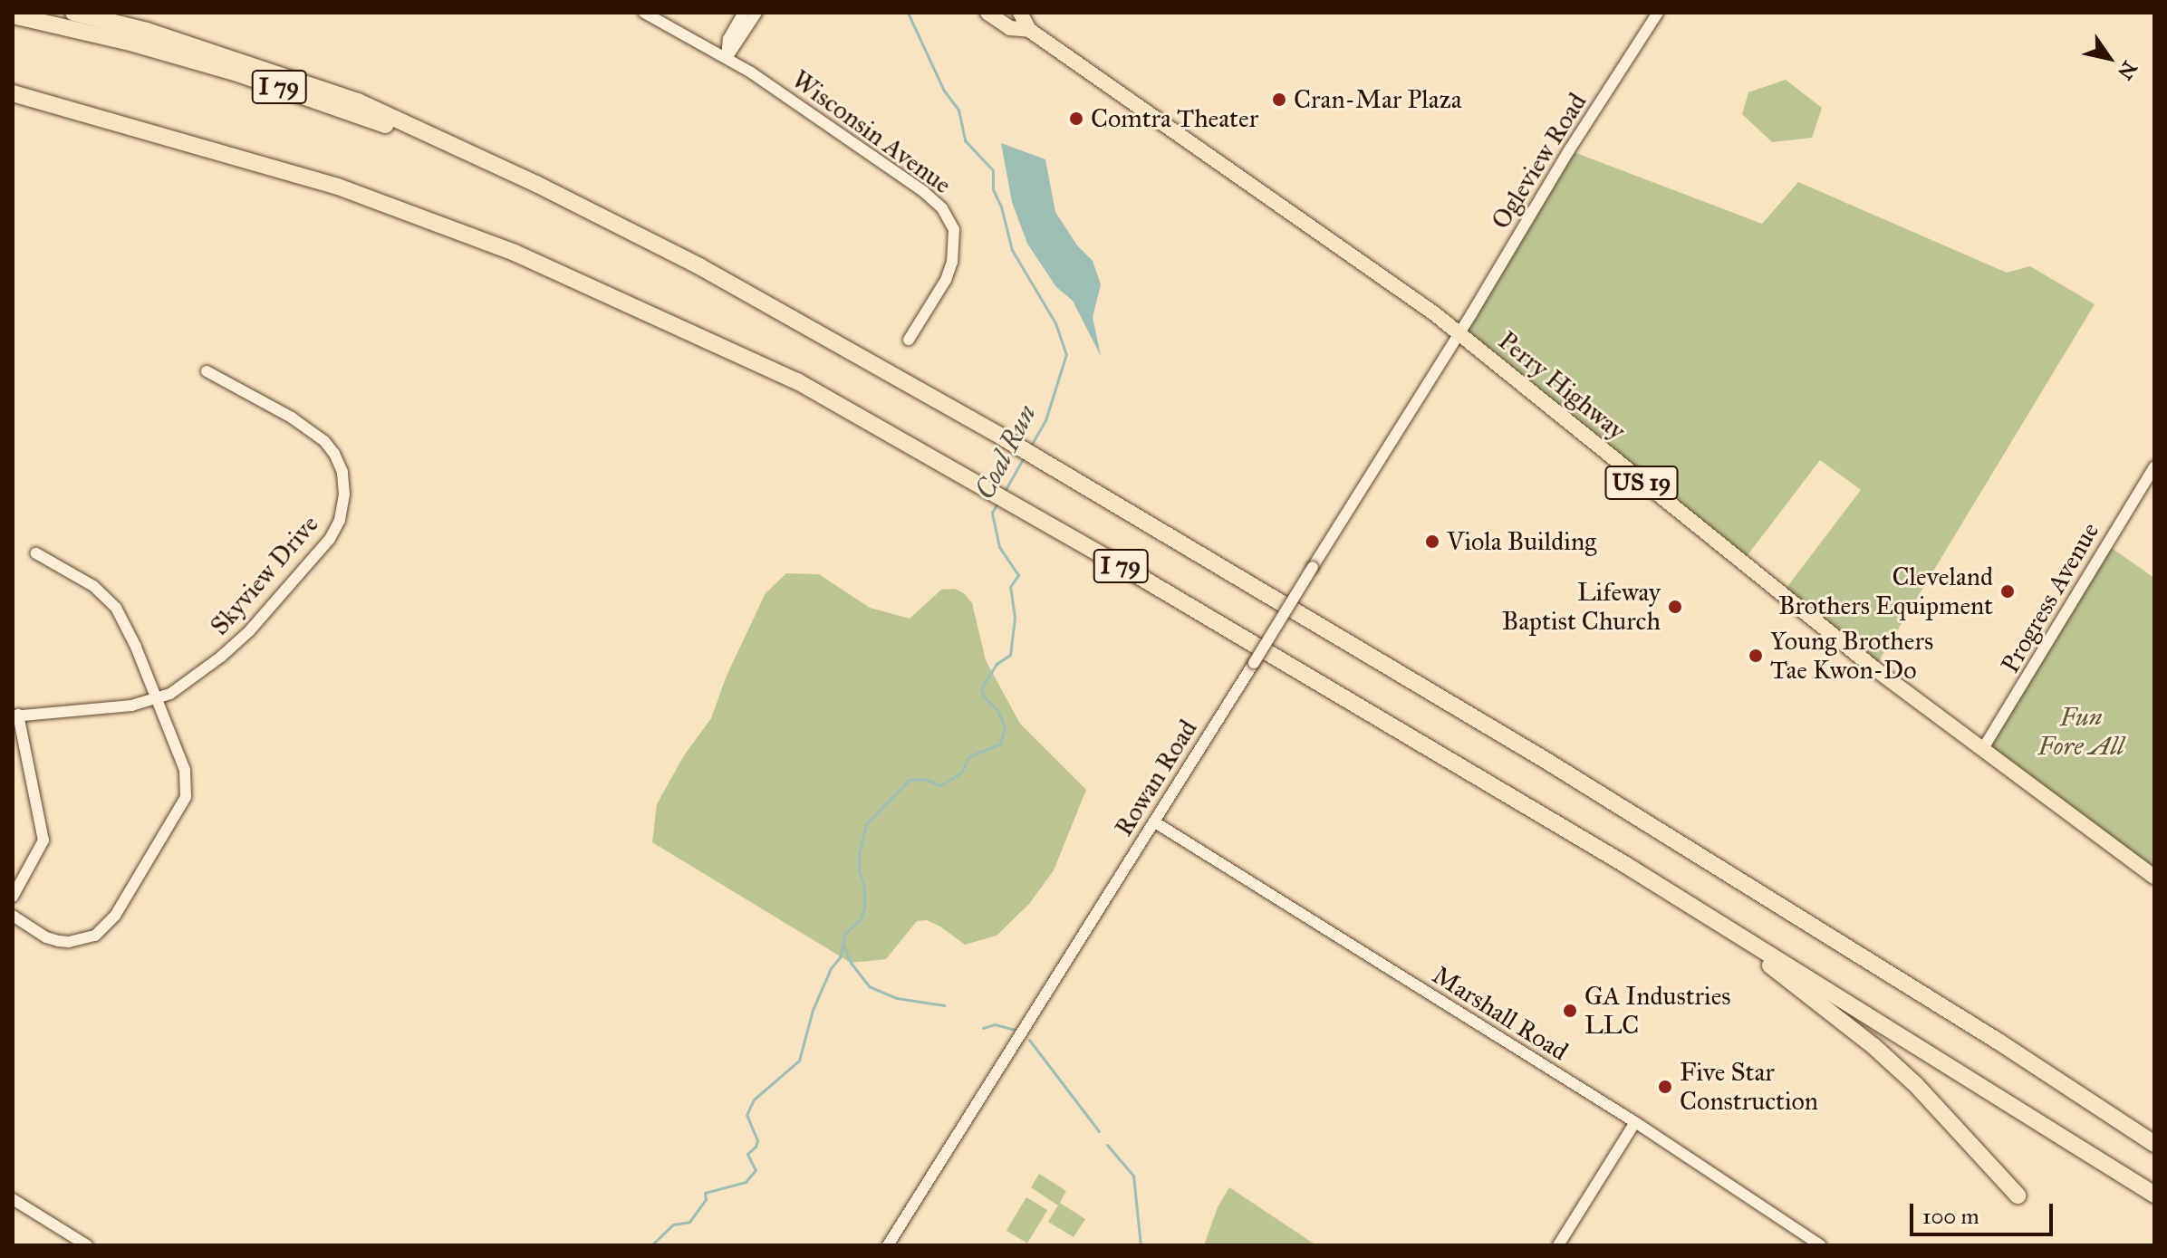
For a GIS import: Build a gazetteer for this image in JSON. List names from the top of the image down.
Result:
{
  "streets": {
    "highway": ["I 79"],
    "main road": ["Perry Highway", "US 19"],
    "street": [
      "Wisconsin Avenue",
      "Ogleview Road",
      "Skyview Drive",
      "Progress Avenue",
      "Rowan Road",
      "Marshall Road"
    ]
  },
  "crossings": [
    ["Ogleview Road", "Perry Highway"],
    ["Ogleview Road", "Rowan Road"],
    ["Perry Highway", "Progress Avenue"],
    ["Perry Highway", "Rowan Road"],
    ["Rowan Road", "Marshall Road"]
  ],
  "water": ["Coal Run"],
  "parks": ["Fun Fore All"],
  "places": [
    "Cran-Mar Plaza",
    "Comtra Theater",
    "Viola Building",
    "Cleveland Brothers Equipment",
    "Lifeway Baptist Church",
    "Young Brothers Tae Kwon-Do",
    "GA Industries LLC",
    "Five Star Construction"
  ],
  "scale_bar": "100 m",
  "north": "bottom right"
}
